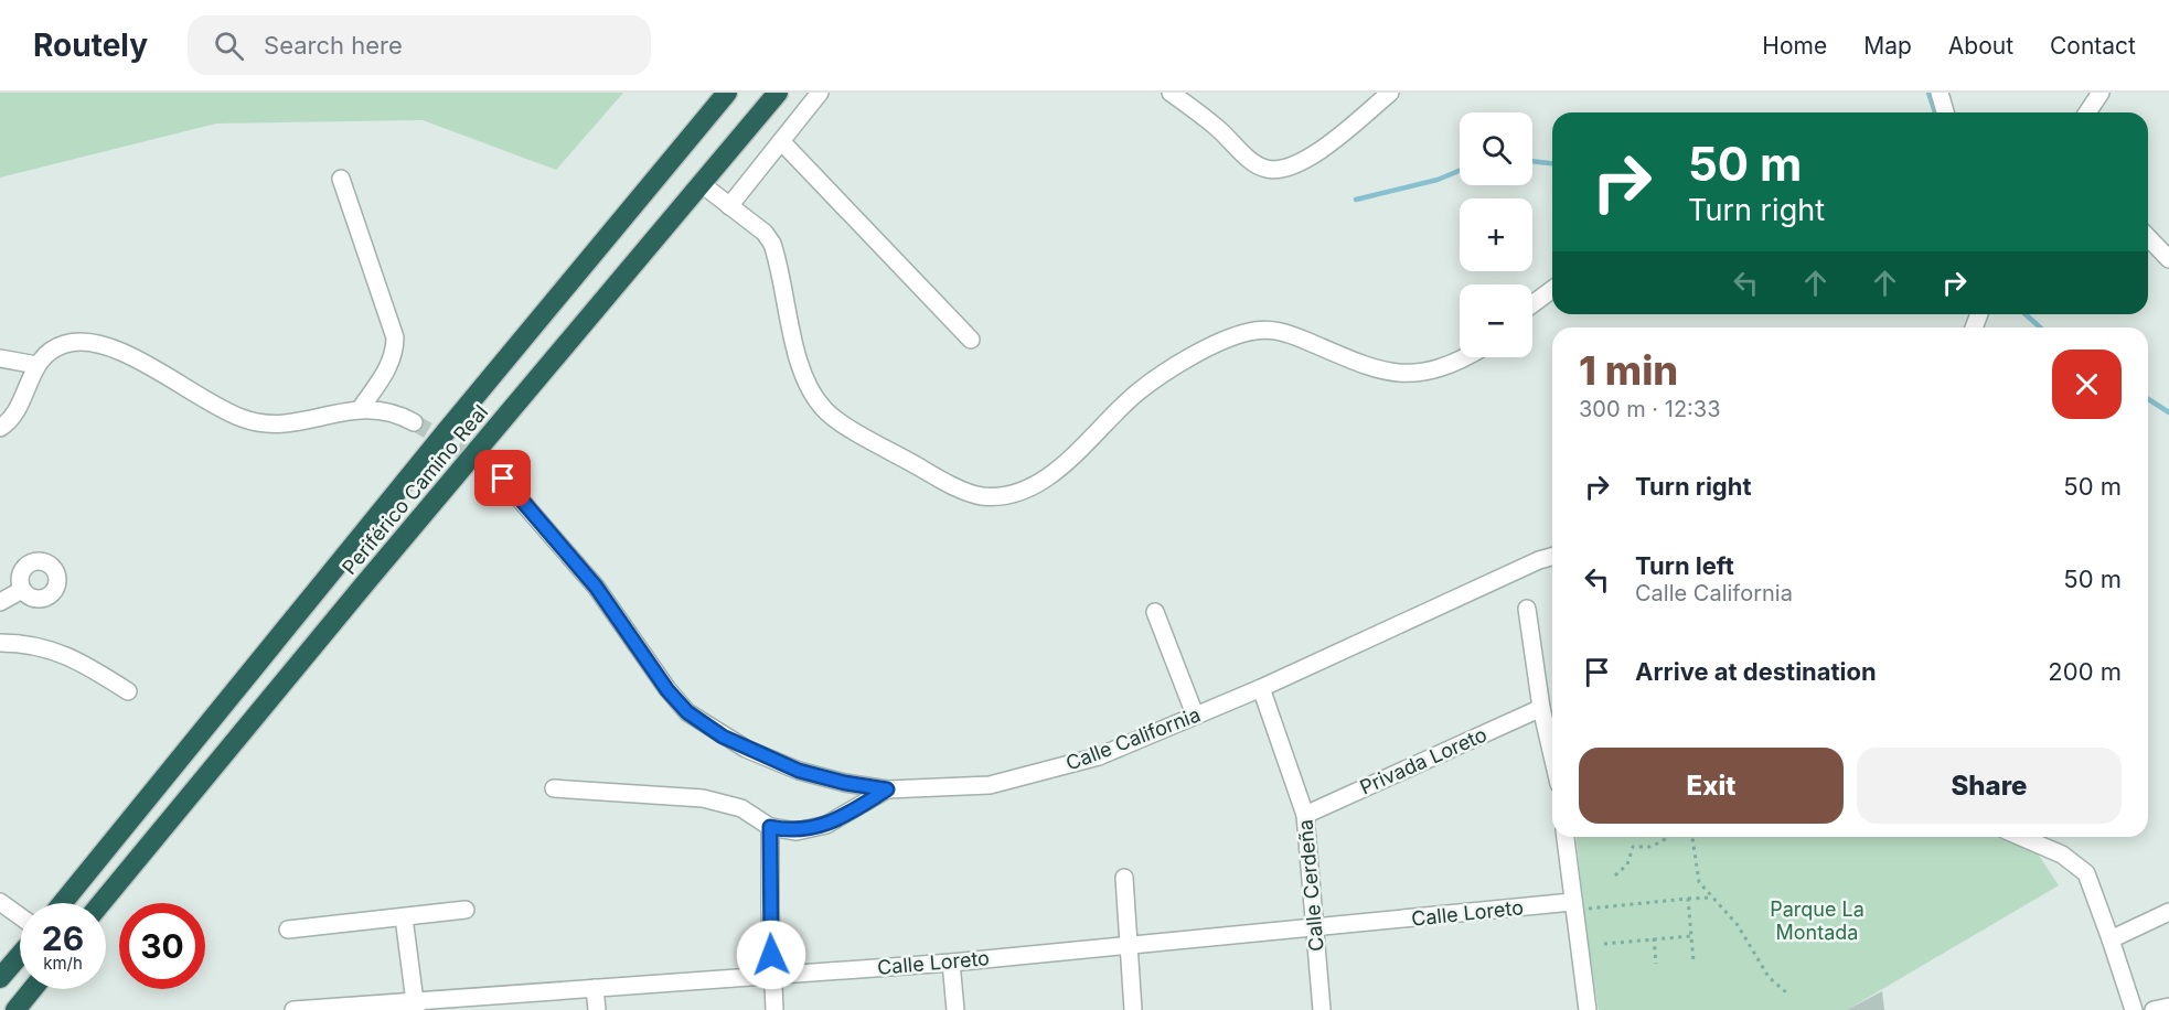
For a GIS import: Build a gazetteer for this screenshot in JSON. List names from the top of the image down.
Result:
{
  "streets": {
    "highway": ["Periférico Camino Real"],
    "street": [
      "Calle California",
      "Privada Loreto",
      "Calle Cerdeña",
      "Calle Loreto"
    ]
  },
  "crossings": [
    ["Calle California", "Calle Cerdeña"],
    ["Privada Loreto", "Calle Cerdeña"],
    ["Calle Cerdeña", "Calle Loreto"]
  ],
  "parks": ["Parque La Montada"],
  "page": {
    "header": "Routely",
    "search": "Search here",
    "nav": [
      "Home",
      "Map",
      "About",
      "Contact"
    ],
    "map_buttons": ["+", "−"],
    "turn": ["50 m", "Turn right"],
    "heading": ["1 min", "300 m · 12:33"],
    "list": [
      {
        "name": "Turn right",
        "value": "50 m"
      },
      {
        "name": "Turn left",
        "note": "Calle California",
        "value": "50 m"
      },
      {
        "name": "Arrive at destination",
        "value": "200 m"
      }
    ],
    "buttons": ["Exit", "Share"],
    "speed": "26 km/h",
    "limit": "30"
  }
}
